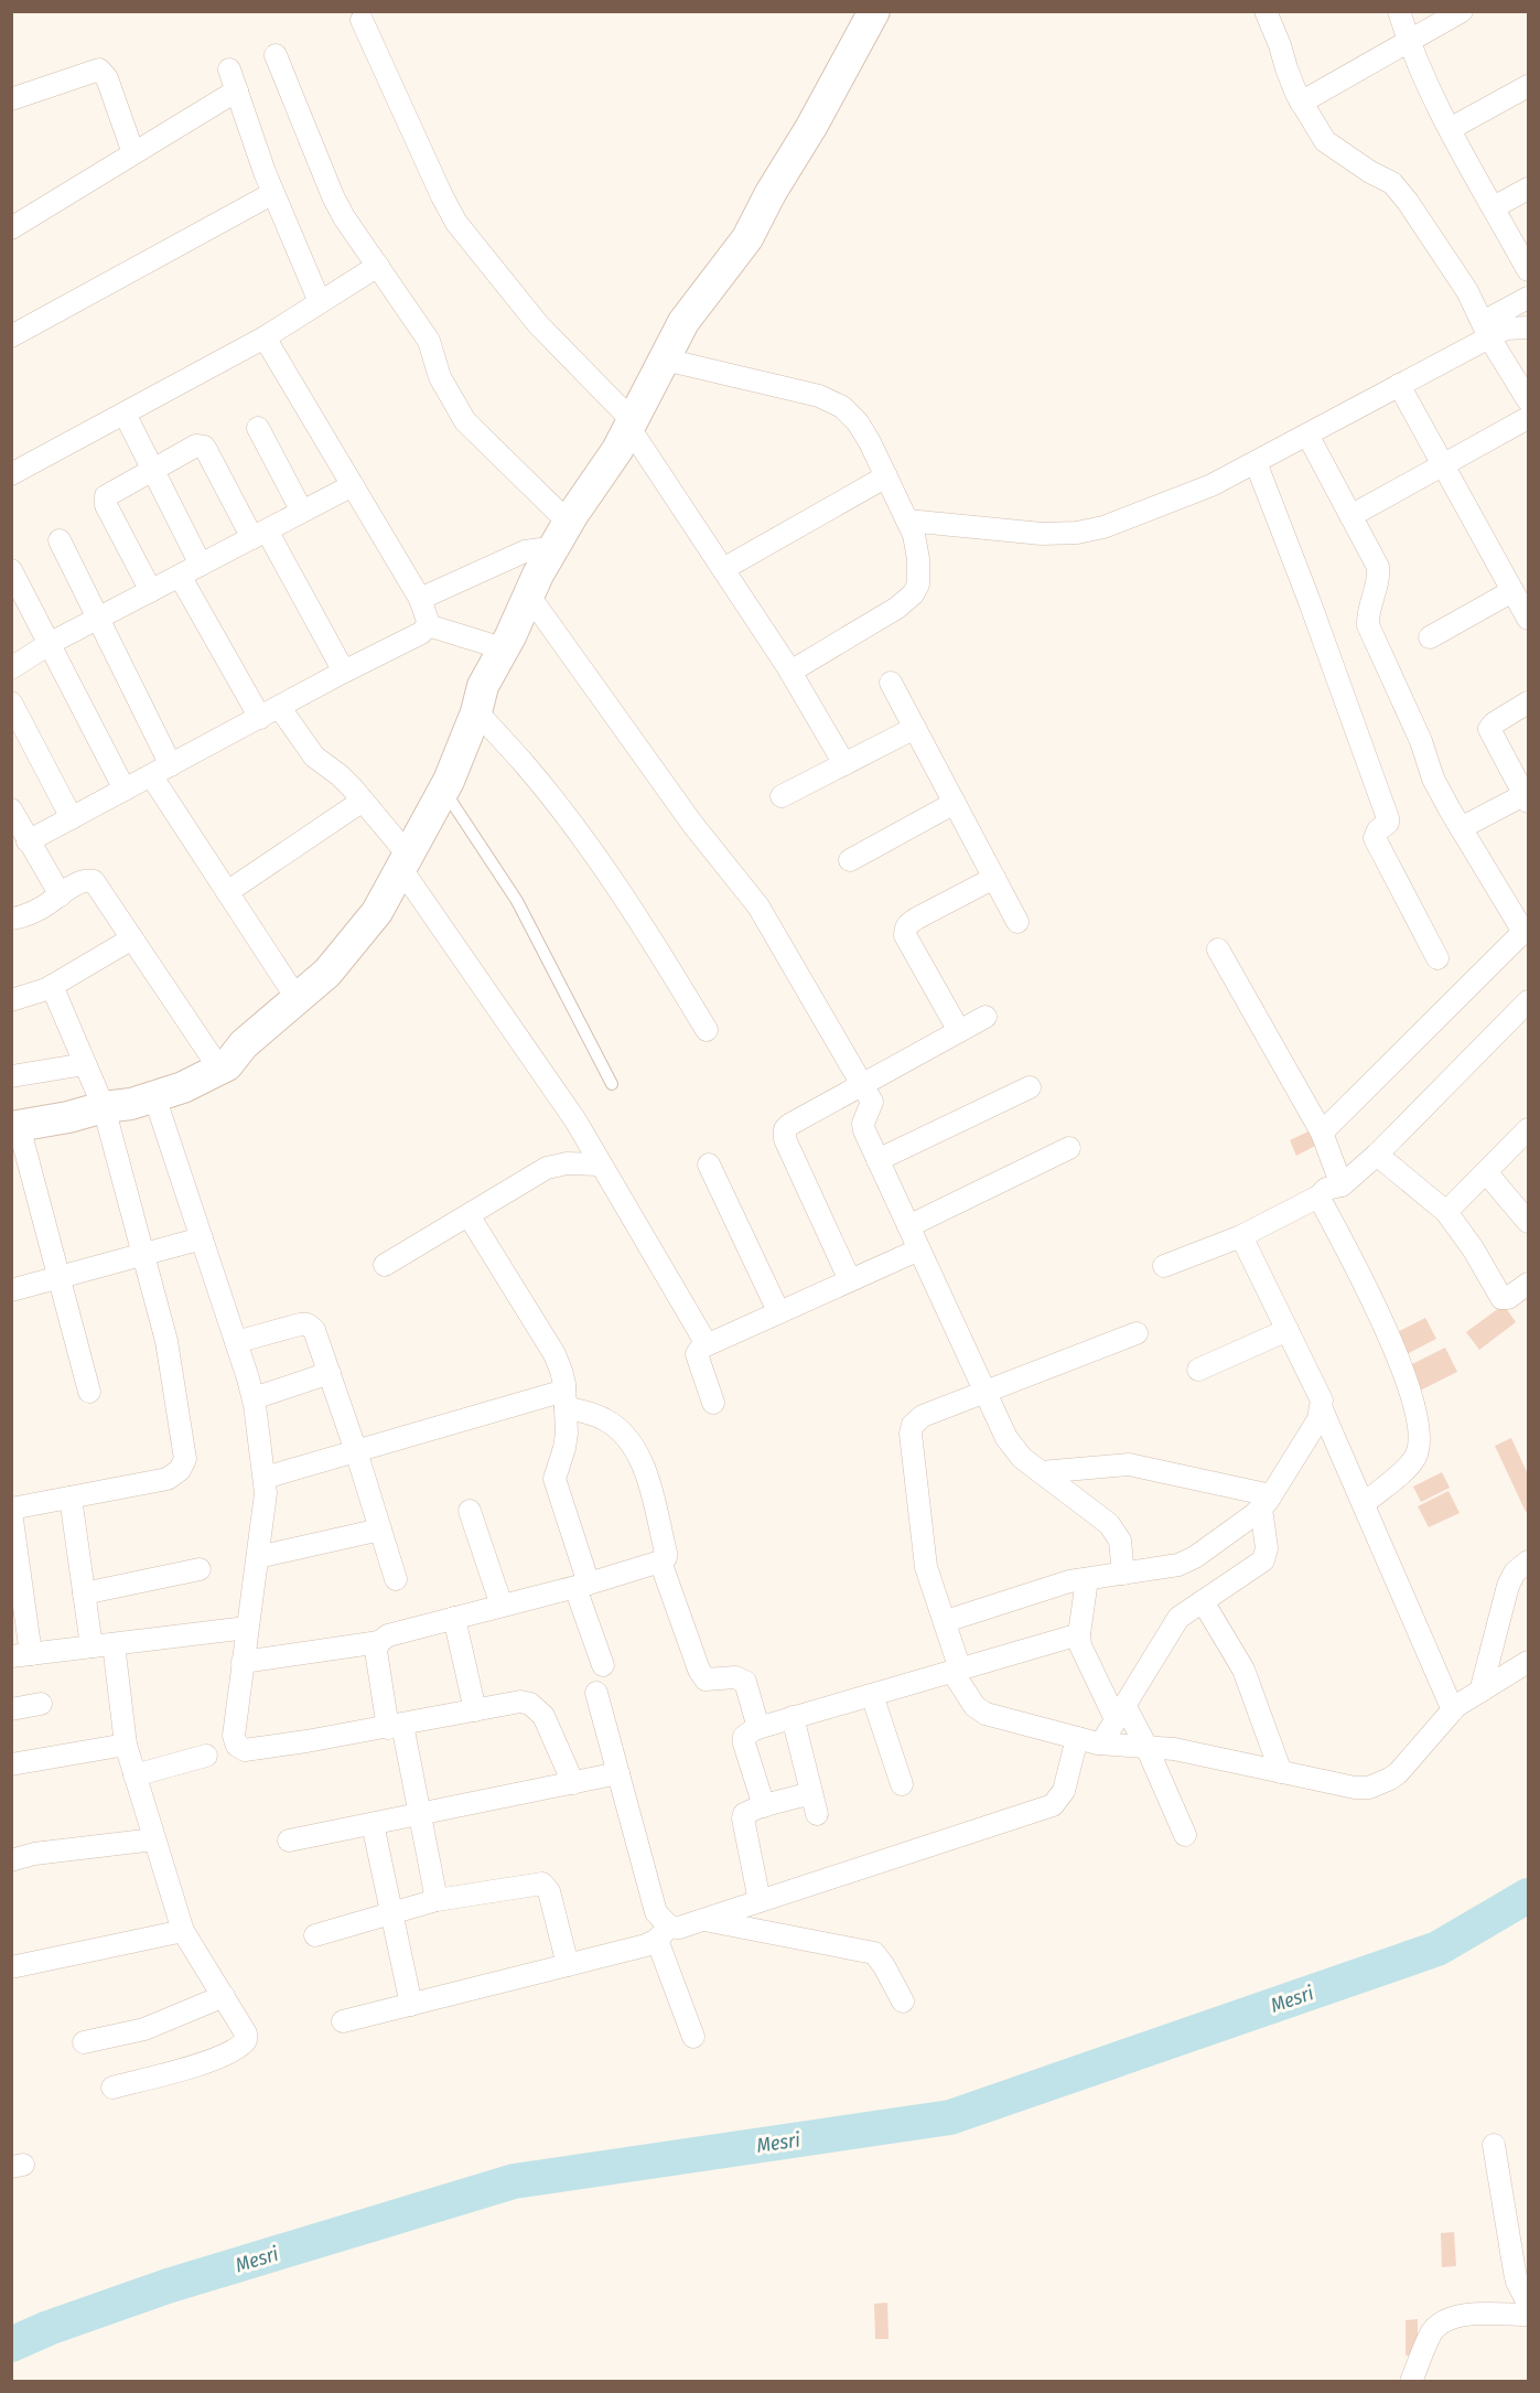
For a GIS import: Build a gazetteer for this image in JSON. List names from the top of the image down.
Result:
{
  "water": ["Mesri"]
}
